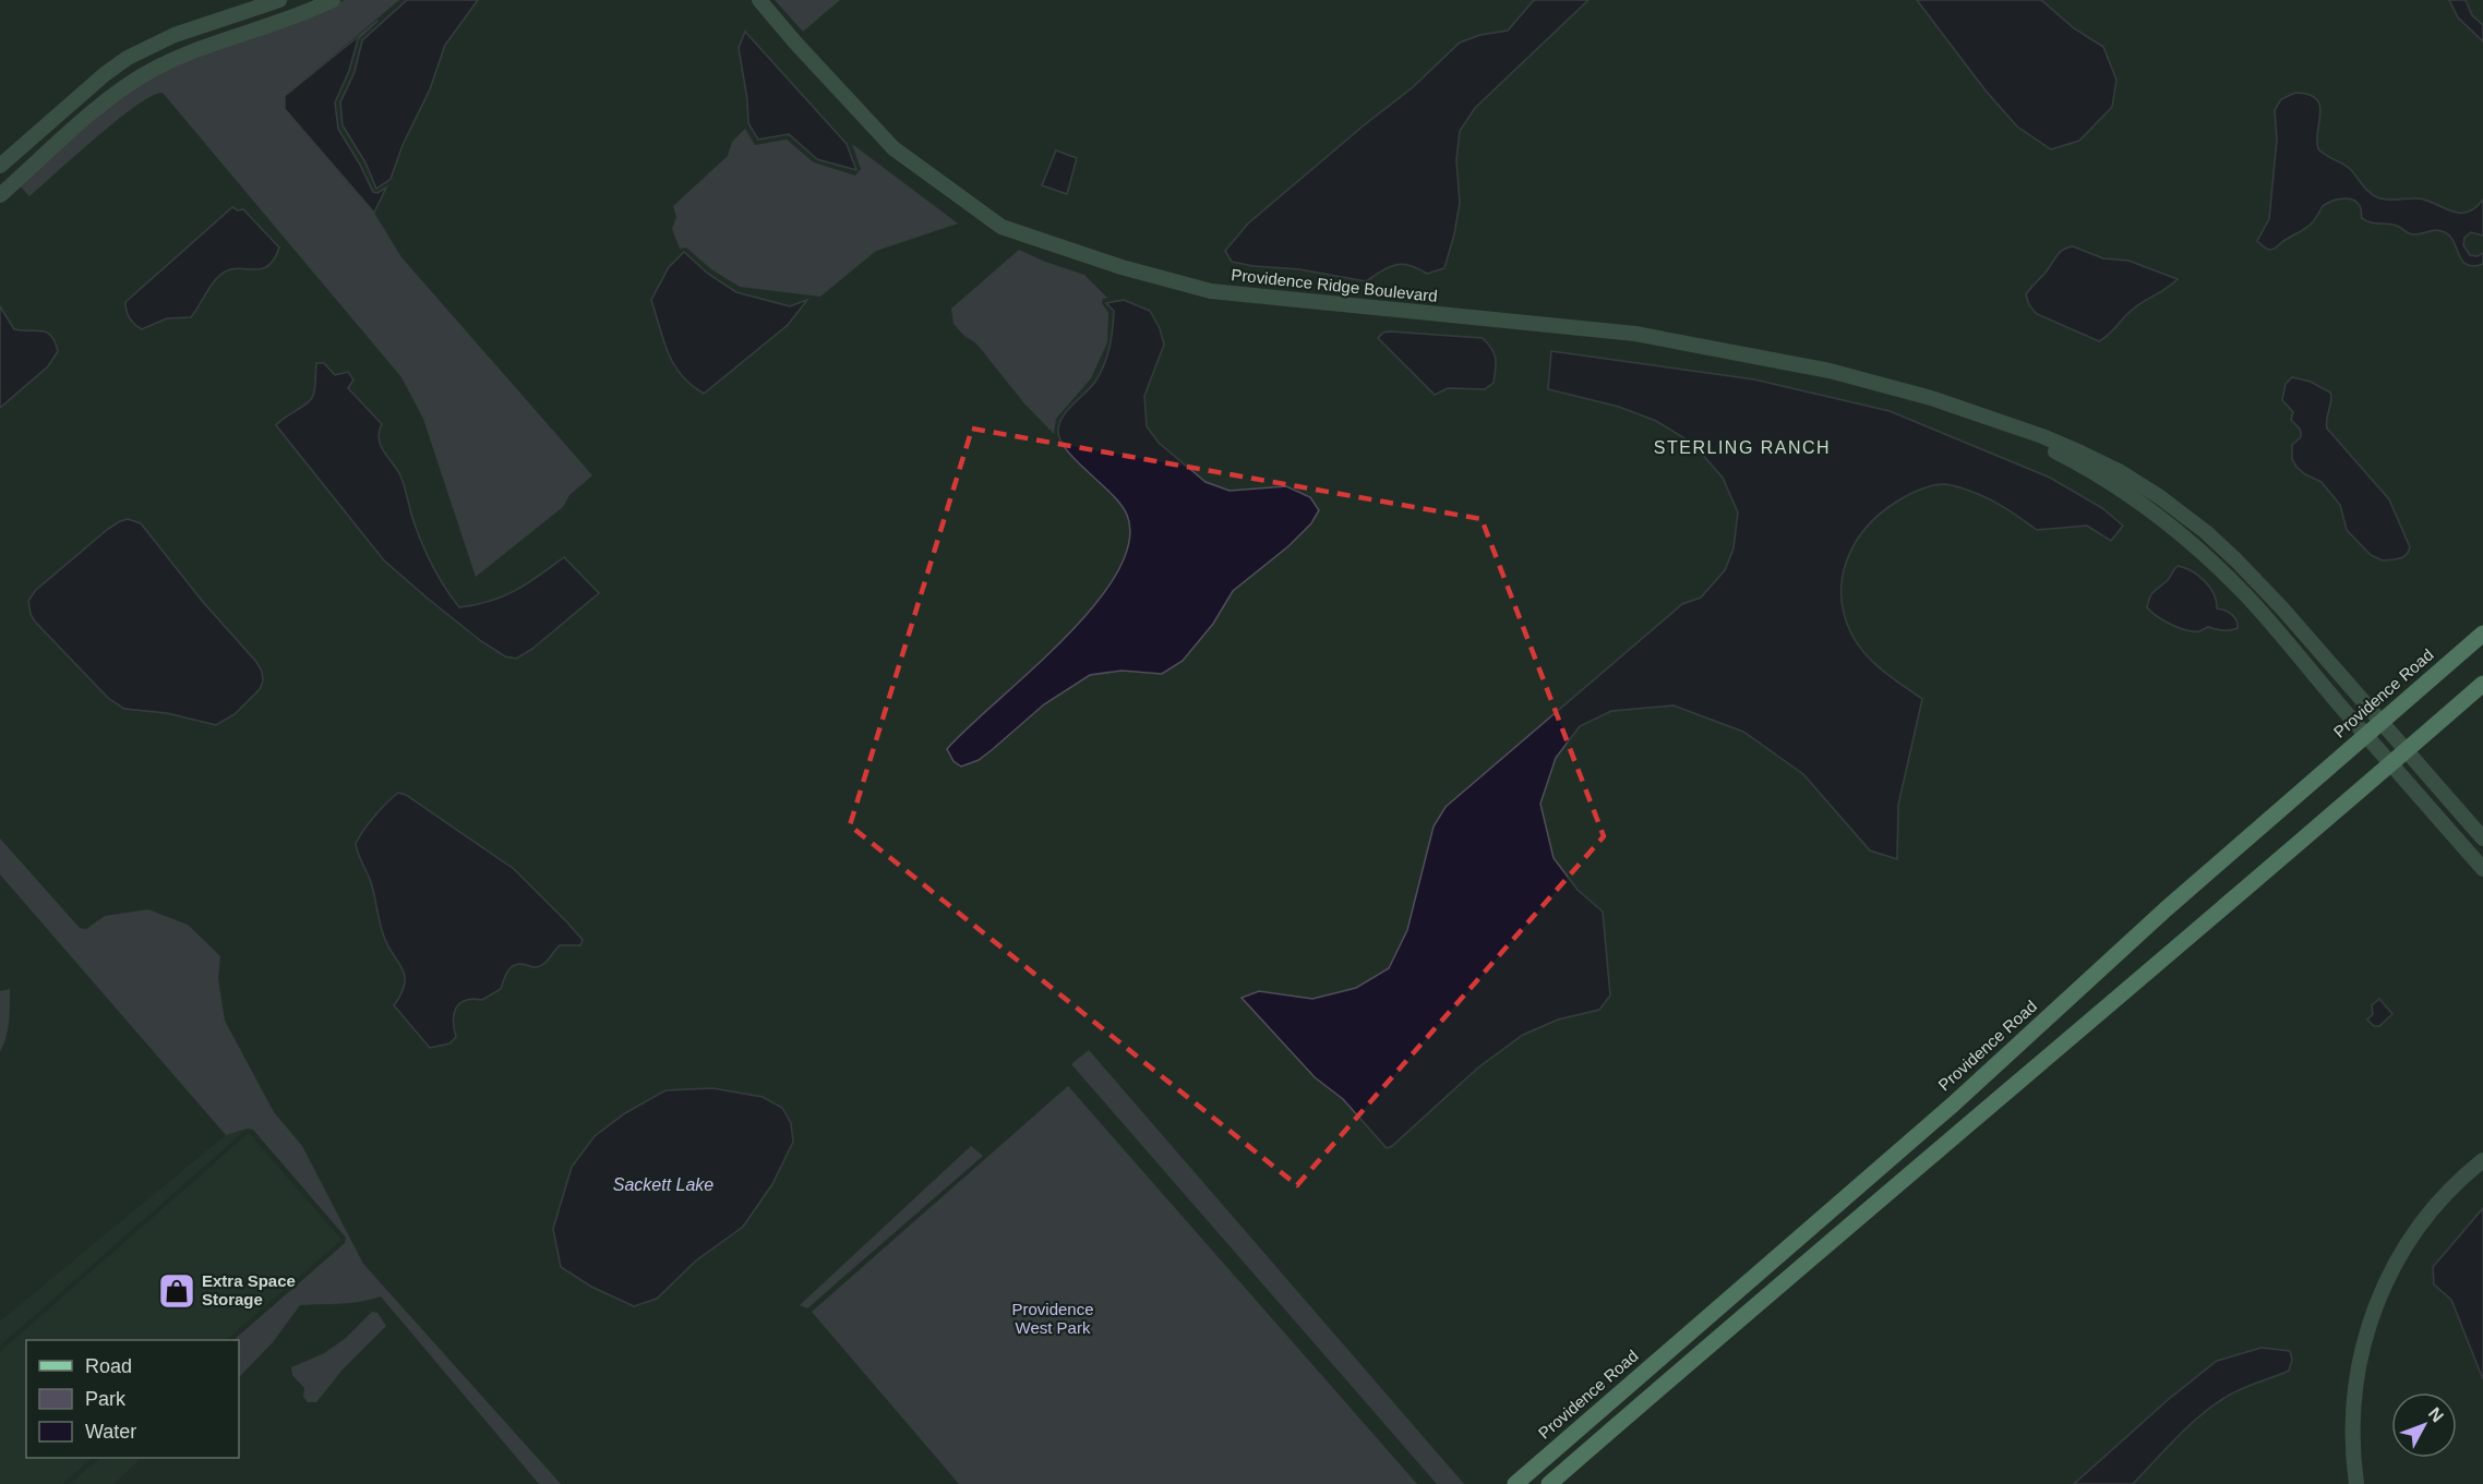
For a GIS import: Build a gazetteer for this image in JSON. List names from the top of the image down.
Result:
{
  "streets": {
    "main road": ["Providence Road"],
    "street": ["Providence Ridge Boulevard"]
  },
  "crossings": [
    ["Providence Ridge Boulevard", "Providence Road"]
  ],
  "districts": ["STERLING RANCH"],
  "water": ["Sackett Lake"],
  "parks": ["Providence West Park"],
  "places": {
    "shop": ["Extra Space Storage"]
  },
  "legend": ["Road", "Park", "Water"],
  "north": "top right"
}
